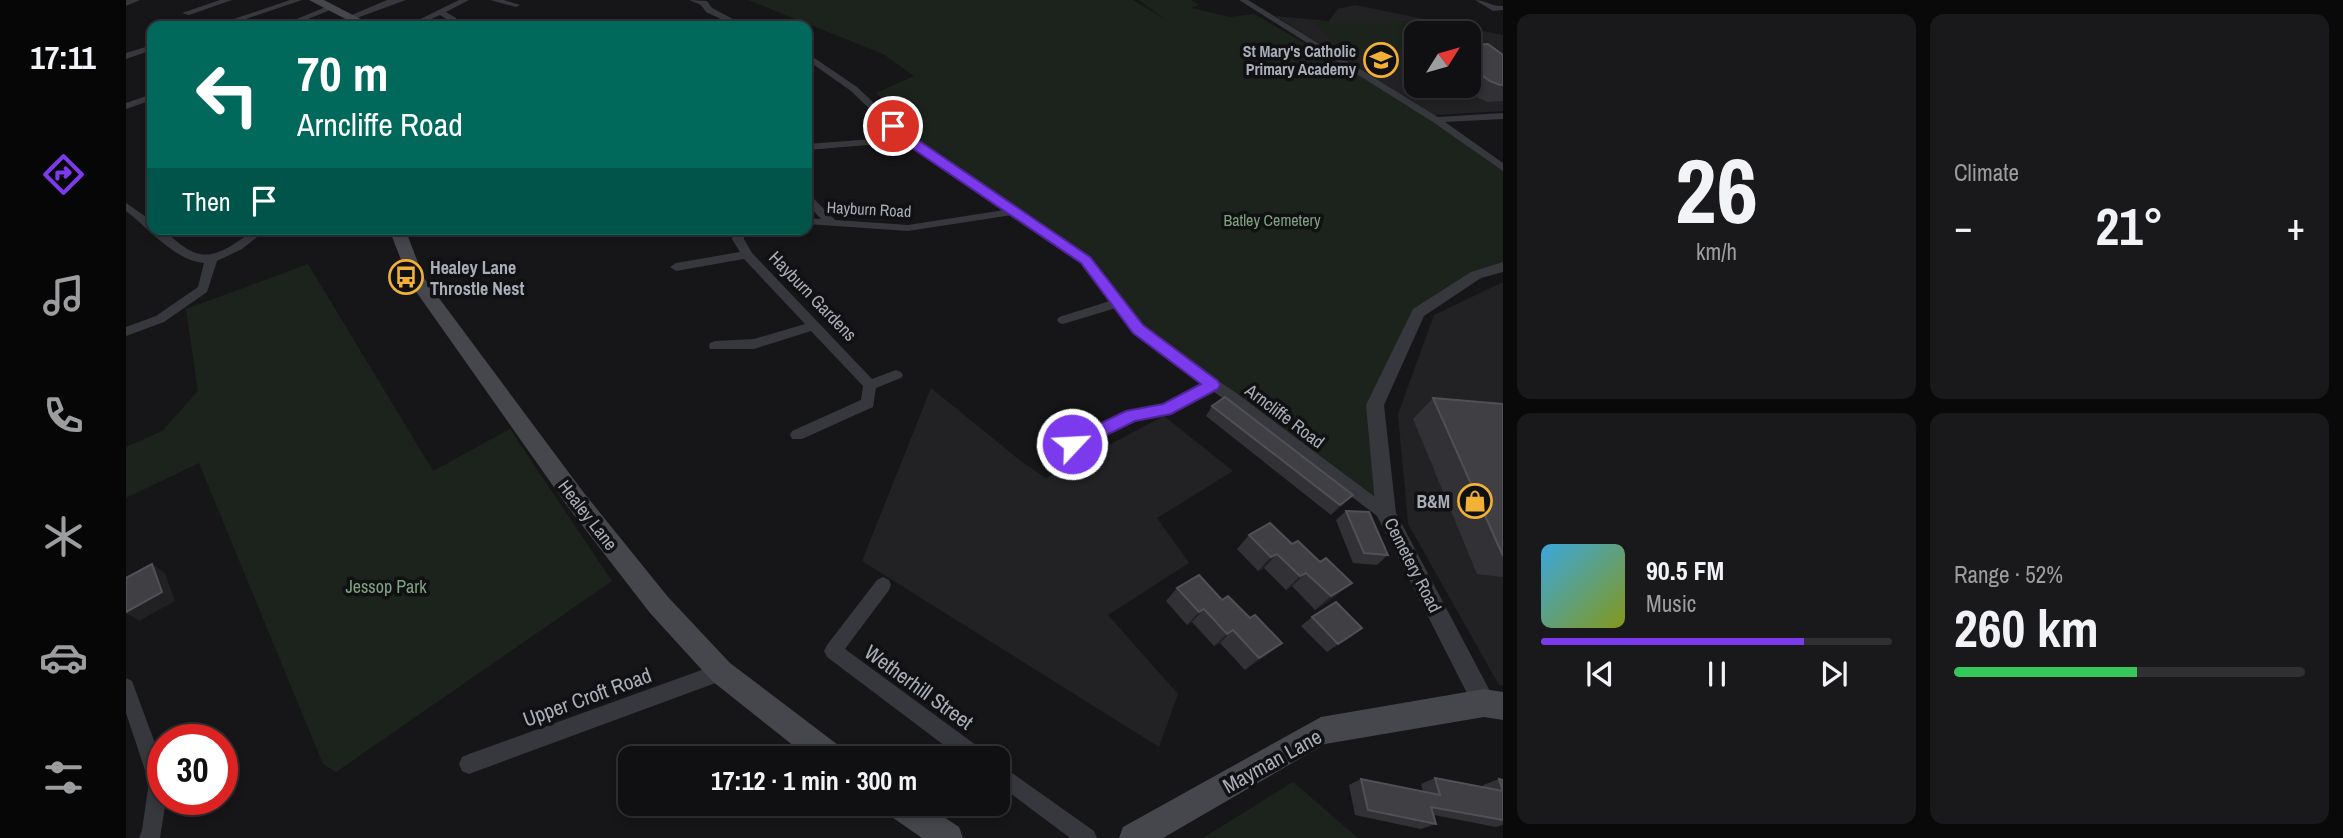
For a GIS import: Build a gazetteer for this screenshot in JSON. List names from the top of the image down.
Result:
{
  "streets": {
    "main road": ["Healey Lane", "Mayman Lane"],
    "street": [
      "Hayburn Road",
      "Hayburn Gardens",
      "Arncliffe Road",
      "Cemetery Road",
      "Wetherhill Street",
      "Upper Croft Road"
    ]
  },
  "crossings": [
    ["Hayburn Road", "Arncliffe Road"],
    ["Arncliffe Road", "Cemetery Road"],
    ["Healey Lane", "Upper Croft Road"],
    ["Cemetery Road", "Mayman Lane"]
  ],
  "parks": ["Batley Cemetery", "Jessop Park"],
  "places": {
    "school or university": ["St Mary's Catholic Primary Academy"],
    "bus stop": ["Healey Lane Throstle Nest"],
    "shop": ["B&M"]
  },
  "north": "top right",
  "page": {
    "tabs": "17:11",
    "tile": [
      ["26", "km/h"],
      "Climate",
      ["Range · 52%", "260 km"]
    ],
    "turn": ["70 m", "Arncliffe Road"],
    "then": "Then",
    "heat": ["−", "21°", "+"],
    "song": ["90.5 FM", "Music"],
    "limit": "30",
    "trip": "17:12 · 1 min · 300 m"
  }
}
